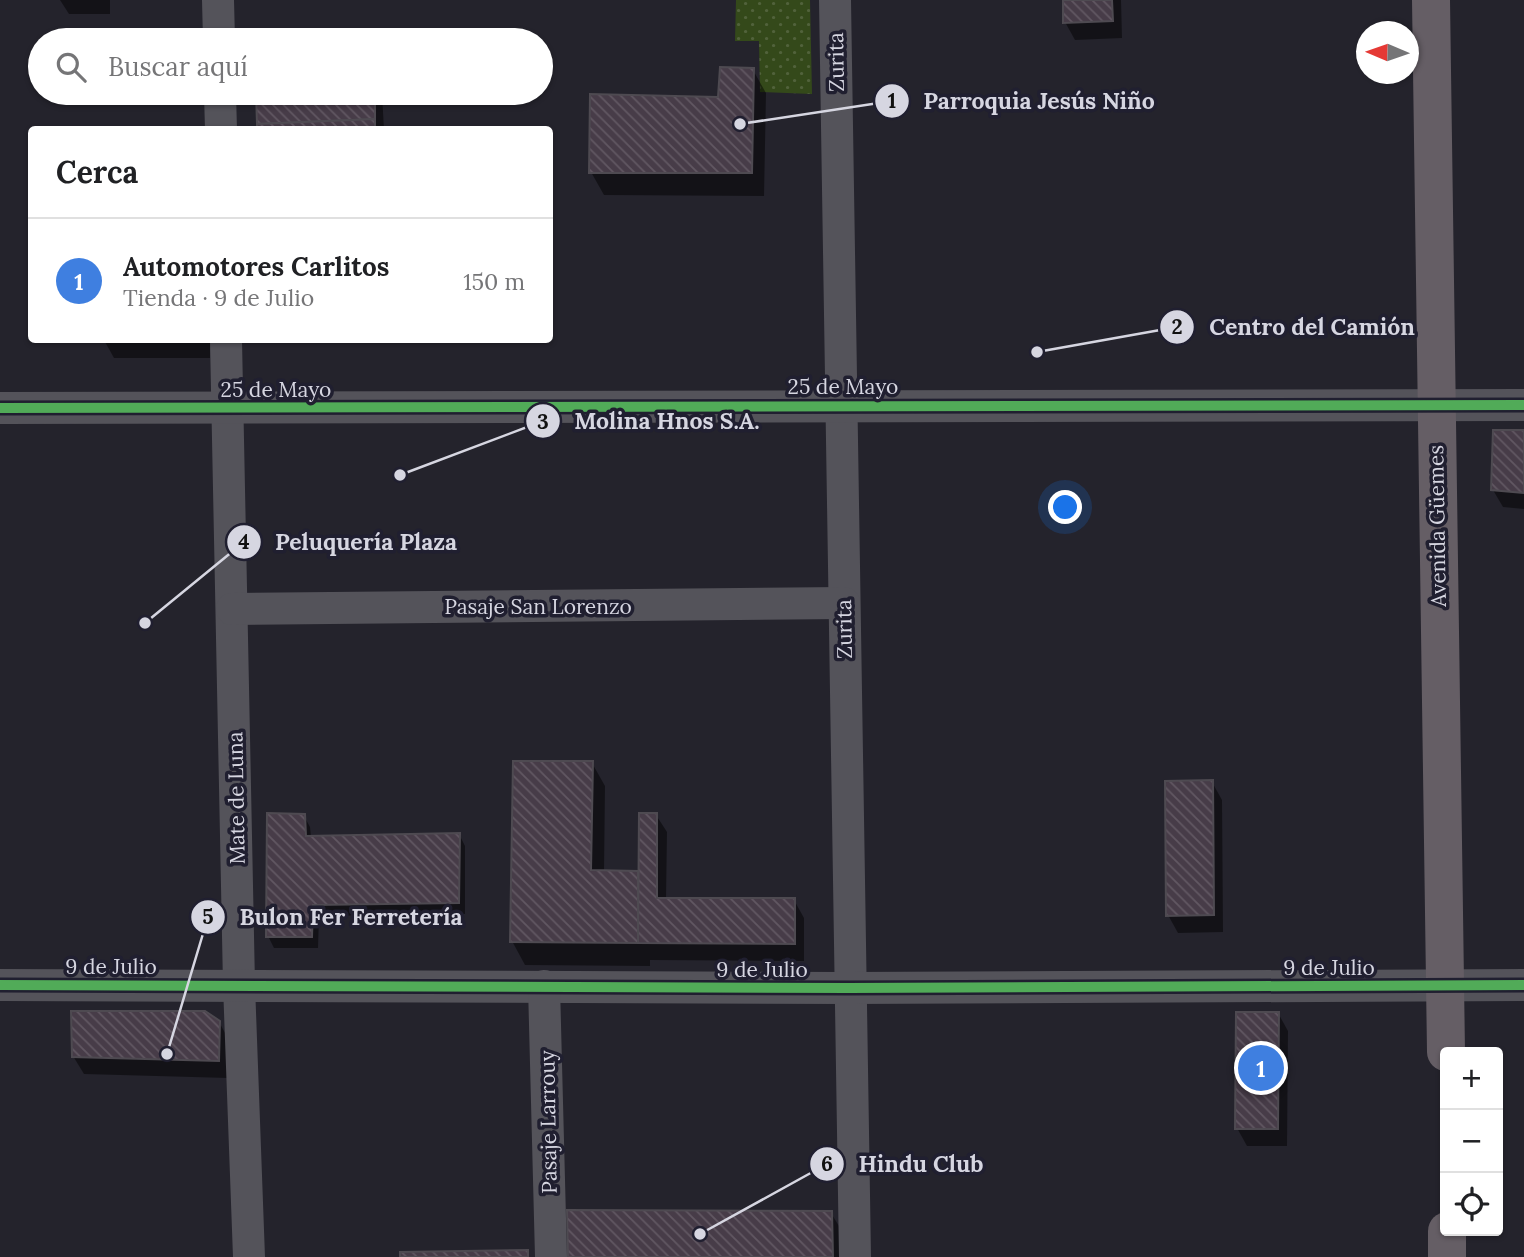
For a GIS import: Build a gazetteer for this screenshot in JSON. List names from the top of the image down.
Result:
{
  "streets": {
    "main road": ["Avenida Güemes"],
    "street": [
      "Zurita",
      "25 de Mayo",
      "Pasaje San Lorenzo",
      "Mate de Luna",
      "9 de Julio",
      "Pasaje Larrouy"
    ]
  },
  "crossings": [
    ["Zurita", "25 de Mayo"],
    ["Zurita", "Pasaje San Lorenzo"],
    ["Zurita", "9 de Julio"],
    ["25 de Mayo", "Avenida Güemes"],
    ["25 de Mayo", "Mate de Luna"],
    ["Avenida Güemes", "9 de Julio"],
    ["Pasaje San Lorenzo", "Mate de Luna"],
    ["Mate de Luna", "9 de Julio"],
    ["9 de Julio", "Pasaje Larrouy"]
  ],
  "places": [
    "Parroquia Jesús Niño",
    "Centro del Camión",
    "Molina Hnos S.A.",
    "Peluquería Plaza",
    "Bulon Fer Ferretería",
    "Hindu Club"
  ],
  "north": "left",
  "page": {
    "search": "Buscar aquí",
    "heading": "Cerca",
    "list": [
      {
        "mark": "1",
        "name": "Automotores Carlitos",
        "note": "Tienda · 9 de Julio",
        "value": "150 m"
      }
    ],
    "pins": "1",
    "map_buttons": ["+", "−"]
  }
}
